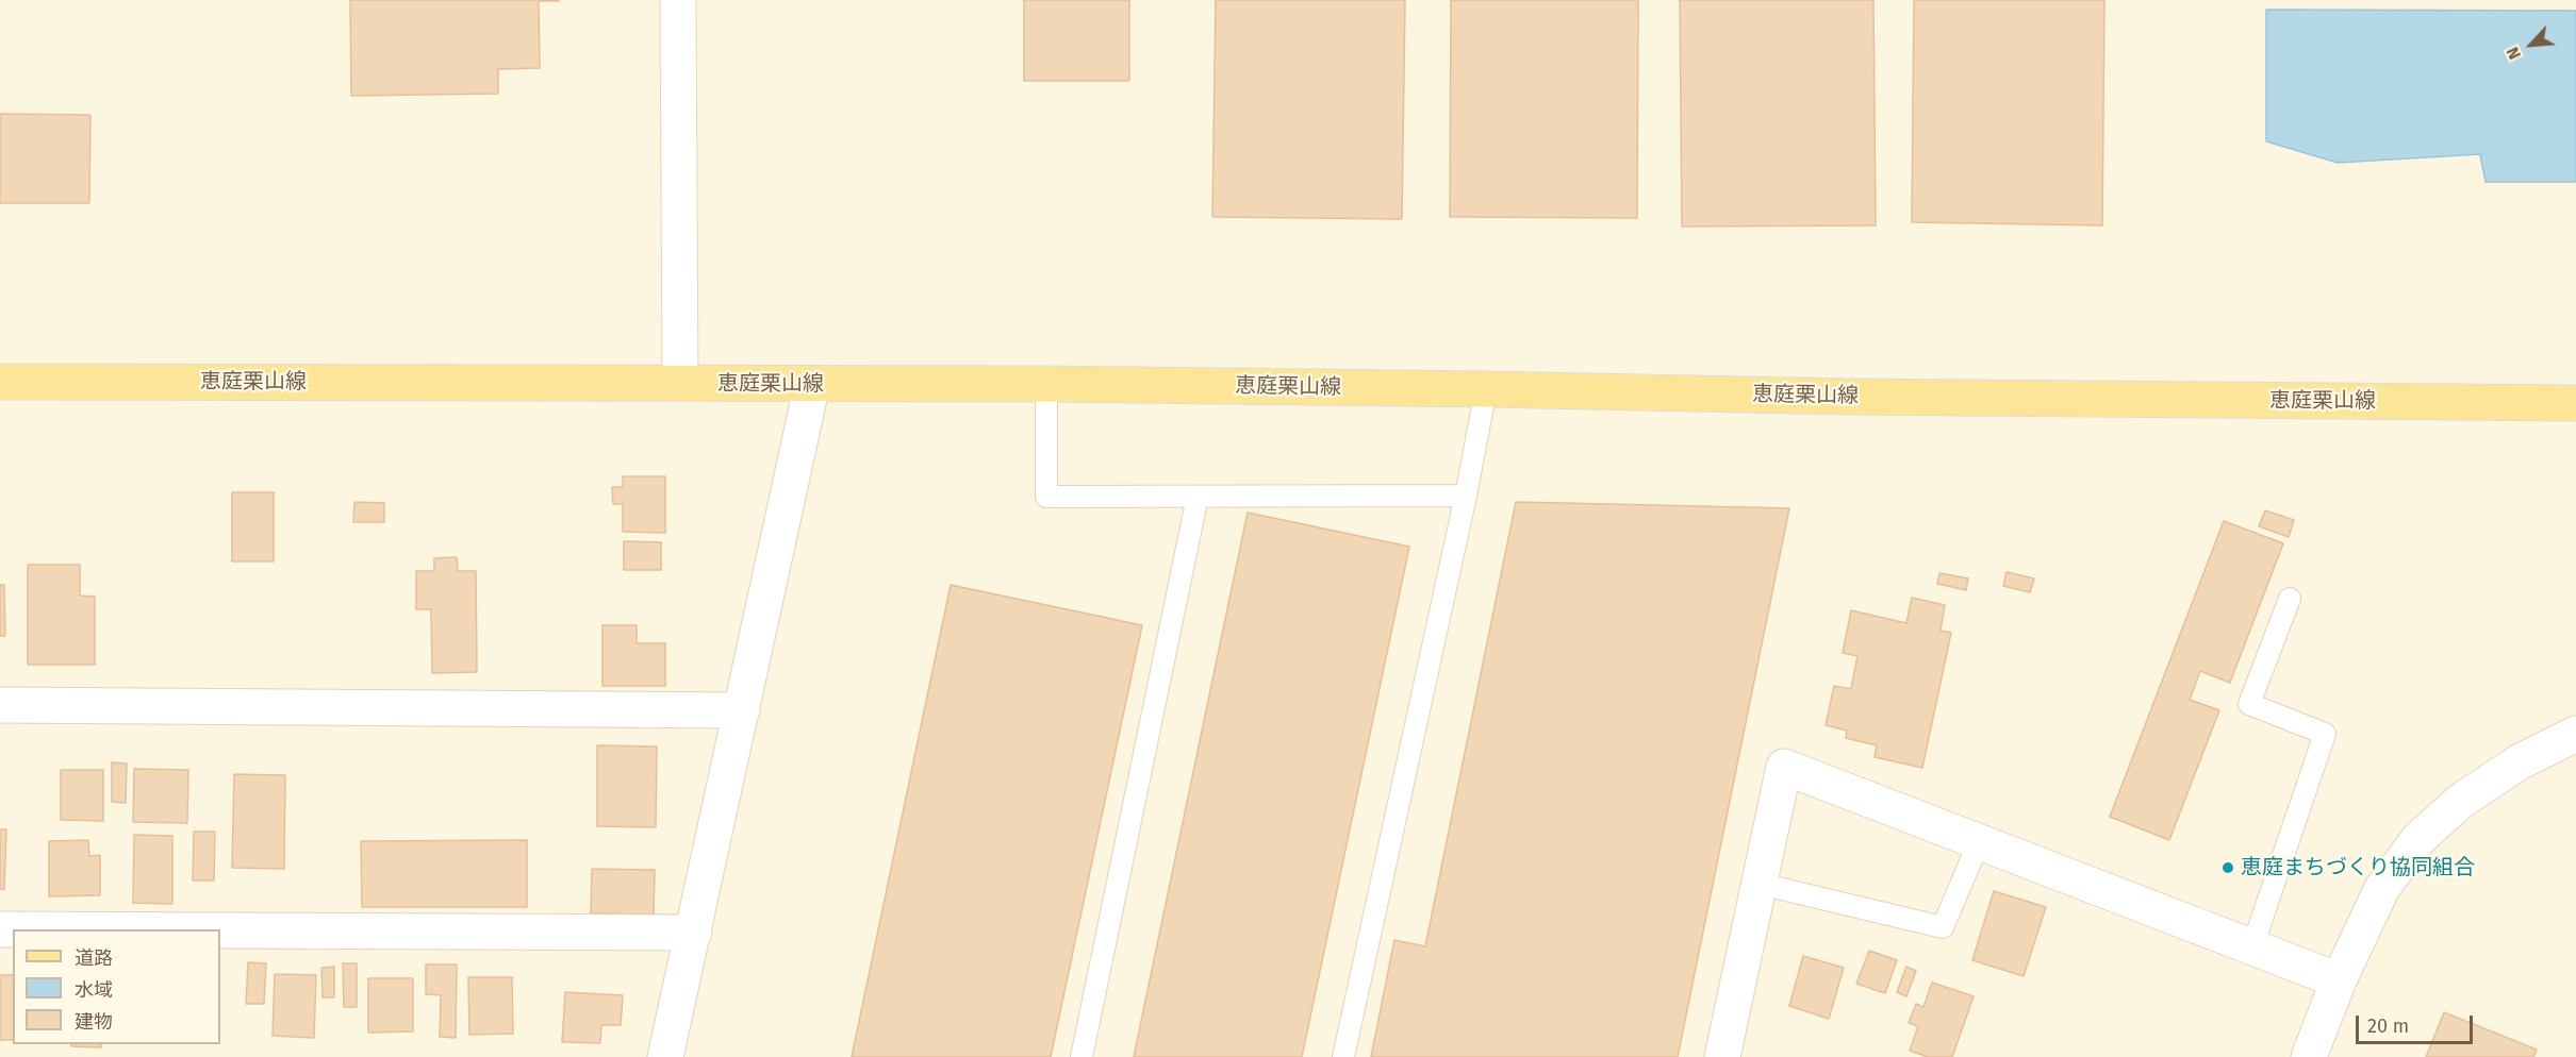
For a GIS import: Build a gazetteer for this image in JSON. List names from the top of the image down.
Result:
{
  "streets": {
    "main road": ["恵庭栗山線"]
  },
  "places": ["恵庭まちづくり協同組合"],
  "legend": ["道路", "水域", "建物"],
  "scale_bar": "20 m",
  "north": "bottom left"
}
